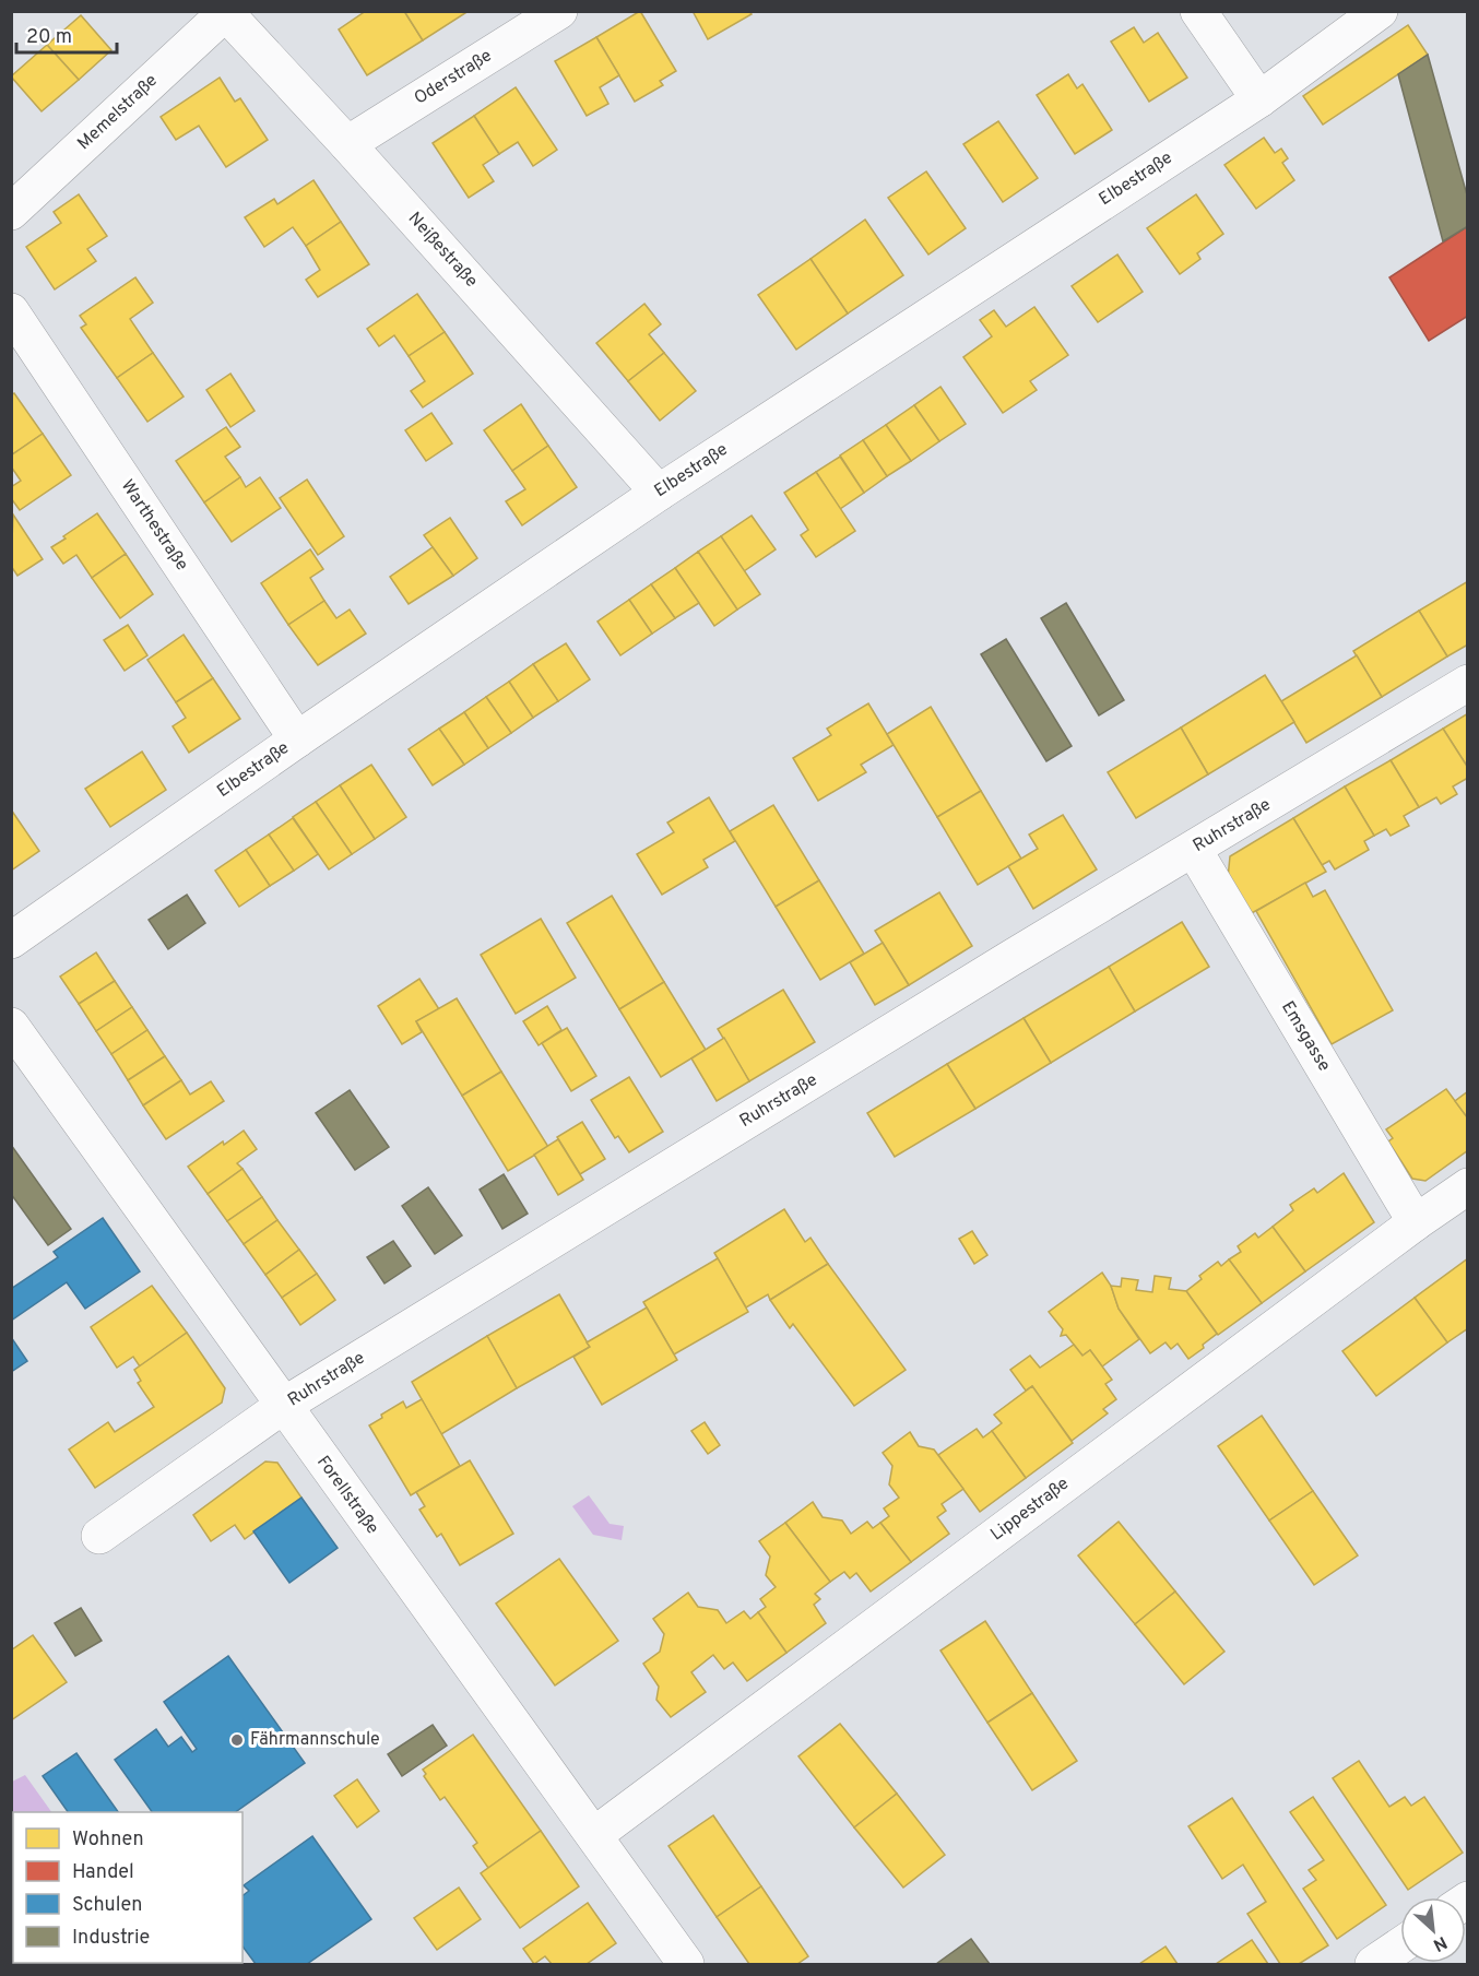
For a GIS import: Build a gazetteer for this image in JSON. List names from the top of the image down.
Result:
{
  "streets": {
    "street": [
      "Oderstraße",
      "Memelstraße",
      "Elbestraße",
      "Neißestraße",
      "Warthestraße",
      "Ruhrstraße",
      "Emsgasse",
      "Forellstraße",
      "Lippestraße"
    ]
  },
  "crossings": [
    ["Oderstraße", "Neißestraße"],
    ["Memelstraße", "Neißestraße"],
    ["Elbestraße", "Neißestraße"],
    ["Elbestraße", "Warthestraße"],
    ["Ruhrstraße", "Emsgasse"],
    ["Ruhrstraße", "Forellstraße"],
    ["Emsgasse", "Lippestraße"],
    ["Forellstraße", "Lippestraße"]
  ],
  "places": ["Fährmannschule"],
  "legend": [
    "Wohnen",
    "Handel",
    "Schulen",
    "Industrie"
  ],
  "scale_bar": "20 m",
  "north": "bottom right"
}
